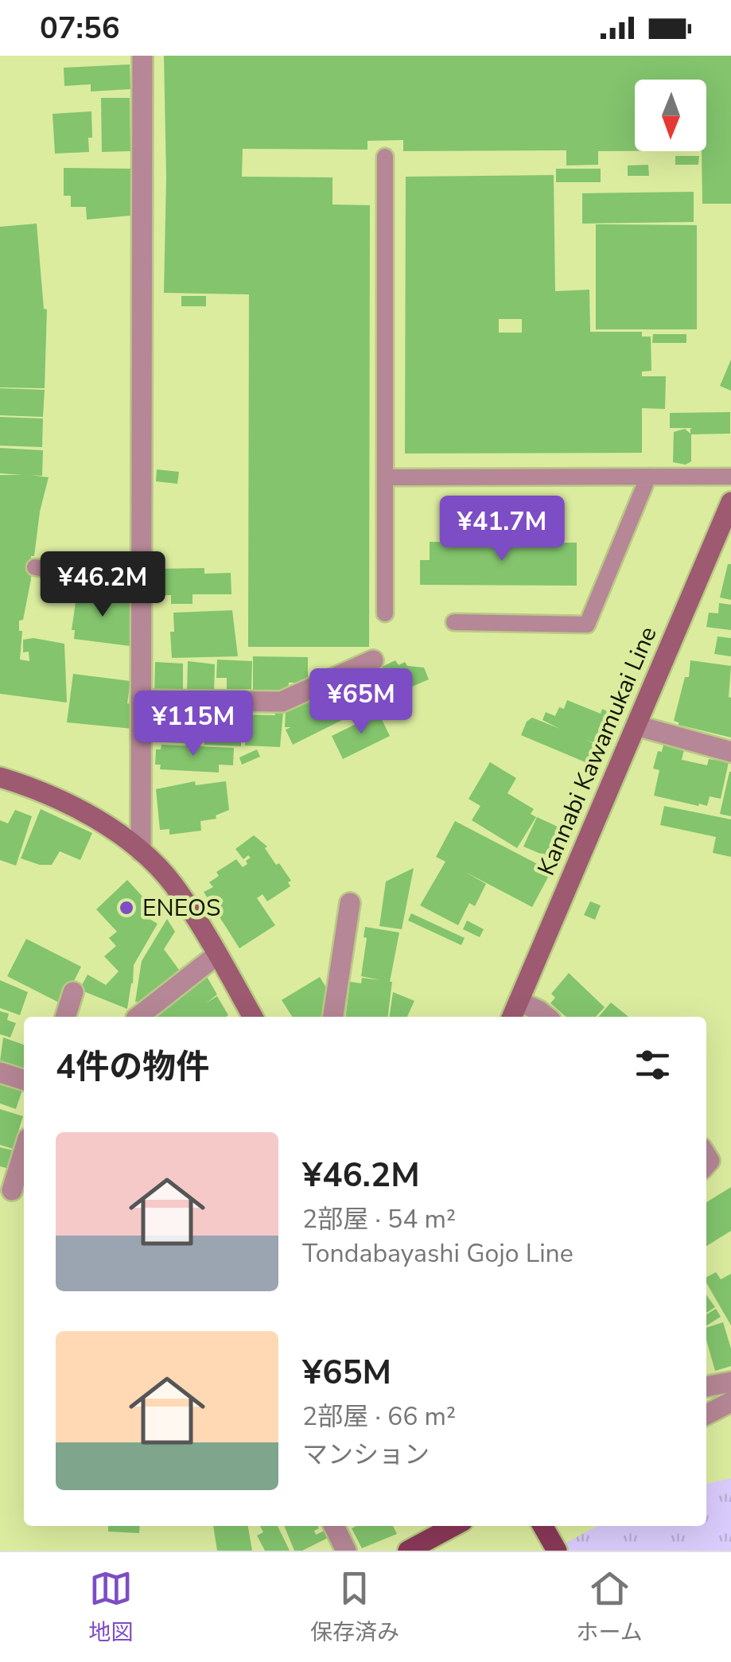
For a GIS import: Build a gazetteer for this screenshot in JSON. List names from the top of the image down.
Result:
{
  "streets": {
    "main road": ["Kannabi Kawamukai Line"]
  },
  "places": ["ENEOS"],
  "north": "bottom",
  "page": {
    "status": "07:56",
    "price": [
      "¥41.7M",
      "¥46.2M",
      "¥65M",
      "¥115M"
    ],
    "heading": "4件の物件",
    "list": [
      {
        "name": "¥46.2M",
        "note": "2部屋 · 54 m² · Tondabayashi Gojo Line"
      },
      {
        "name": "¥65M",
        "note": "2部屋 · 66 m² · マンション"
      }
    ],
    "tabs": ["地図", "保存済み", "ホーム"]
  }
}
